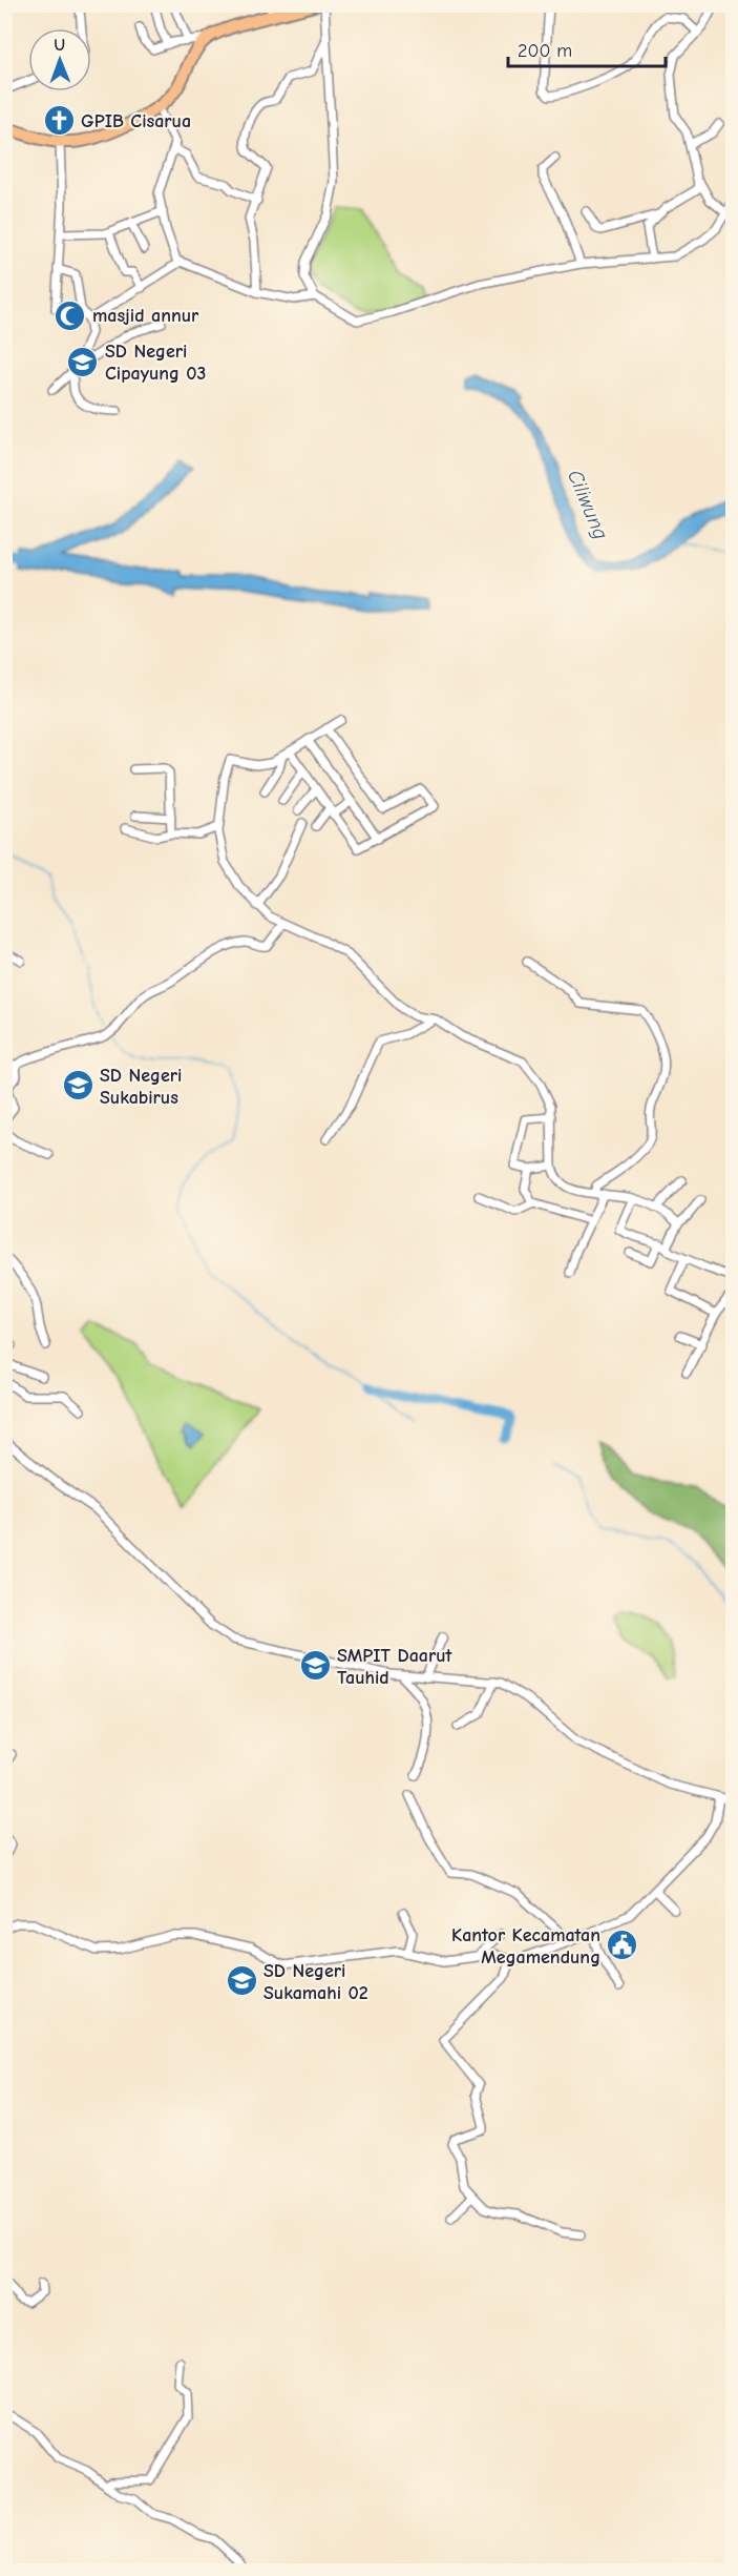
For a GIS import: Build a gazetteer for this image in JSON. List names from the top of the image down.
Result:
{
  "water": ["Ciliwung"],
  "places": {
    "church": ["GPIB Cisarua"],
    "mosque": ["masjid annur"],
    "school or university": [
      "SD Negeri Cipayung 03",
      "SD Negeri Sukabirus",
      "SMPIT Daarut Tauhid",
      "SD Negeri Sukamahi 02"
    ],
    "public building": ["Kantor Kecamatan Megamendung"]
  },
  "scale_bar": "200 m",
  "north": "top"
}
